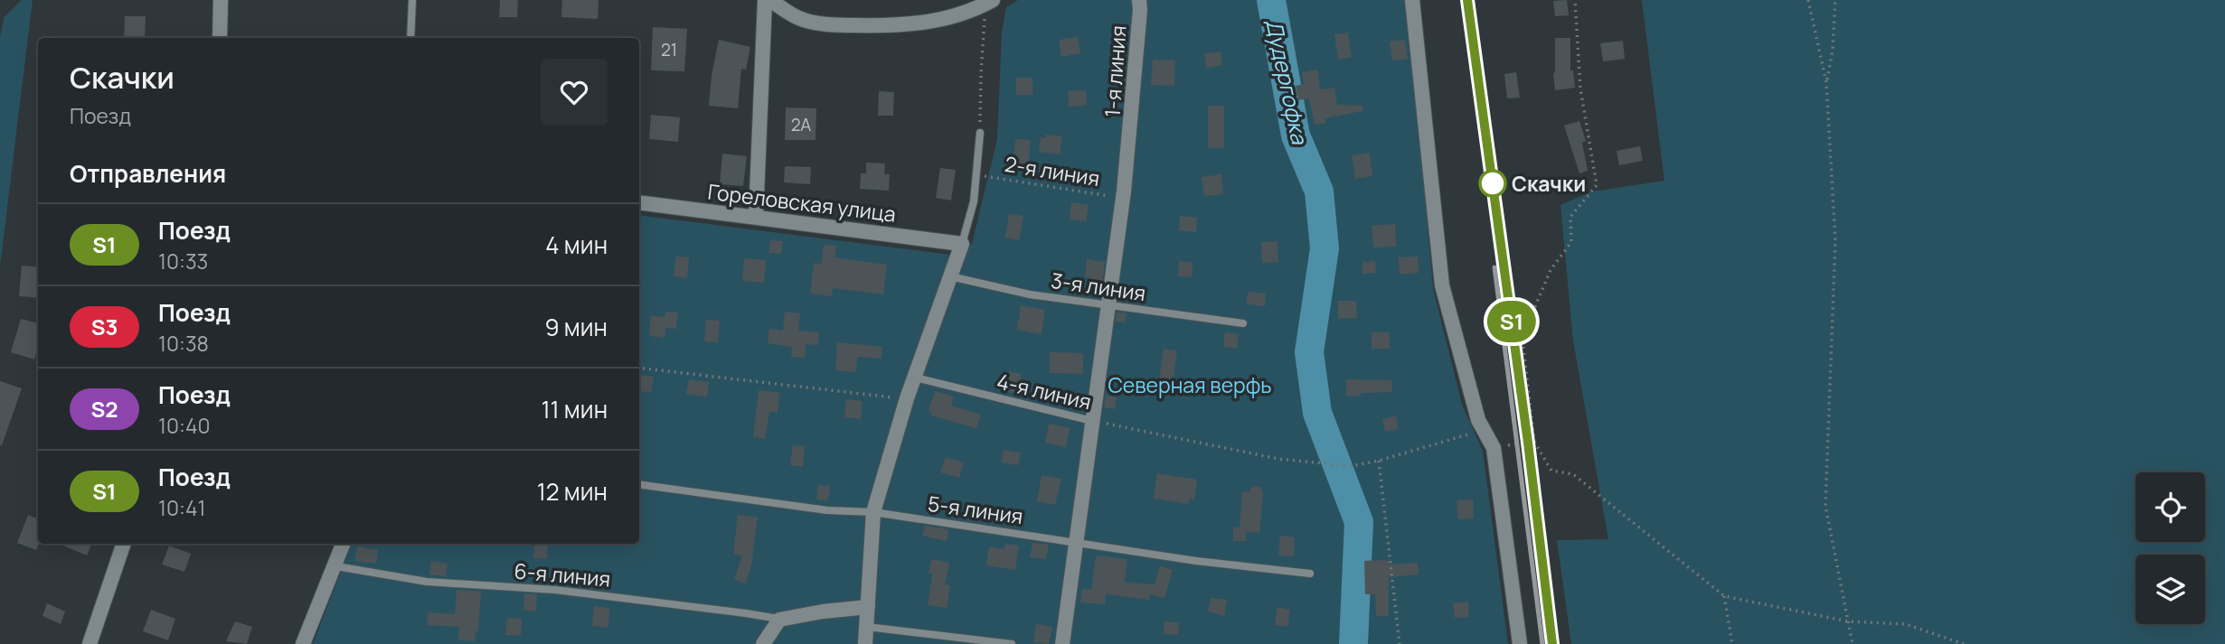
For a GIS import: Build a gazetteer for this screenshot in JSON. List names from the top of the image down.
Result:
{
  "streets": {
    "street": ["1-я линия", "Гореловская улица"],
    "lane": [
      "3-я линия",
      "4-я линия",
      "5-я линия",
      "6-я линия"
    ],
    "path": ["2-я линия"]
  },
  "crossings": [
    ["1-я линия", "2-я линия"],
    ["1-я линия", "3-я линия"],
    ["1-я линия", "4-я линия"],
    ["1-я линия", "5-я линия"]
  ],
  "water": ["Дудергофка"],
  "parks": ["Северная верфь"],
  "places": ["Скачки"],
  "house_numbers": ["21", "2А"],
  "page": {
    "on_map": "S1",
    "heading": [
      ["Скачки", "Поезд"],
      "Отправления"
    ],
    "list": [
      {
        "mark": "S1",
        "name": "Поезд",
        "note": "10:33",
        "value": "4 мин"
      },
      {
        "mark": "S3",
        "name": "Поезд",
        "note": "10:38",
        "value": "9 мин"
      },
      {
        "mark": "S2",
        "name": "Поезд",
        "note": "10:40",
        "value": "11 мин"
      },
      {
        "mark": "S1",
        "name": "Поезд",
        "note": "10:41",
        "value": "12 мин"
      }
    ]
  }
}
